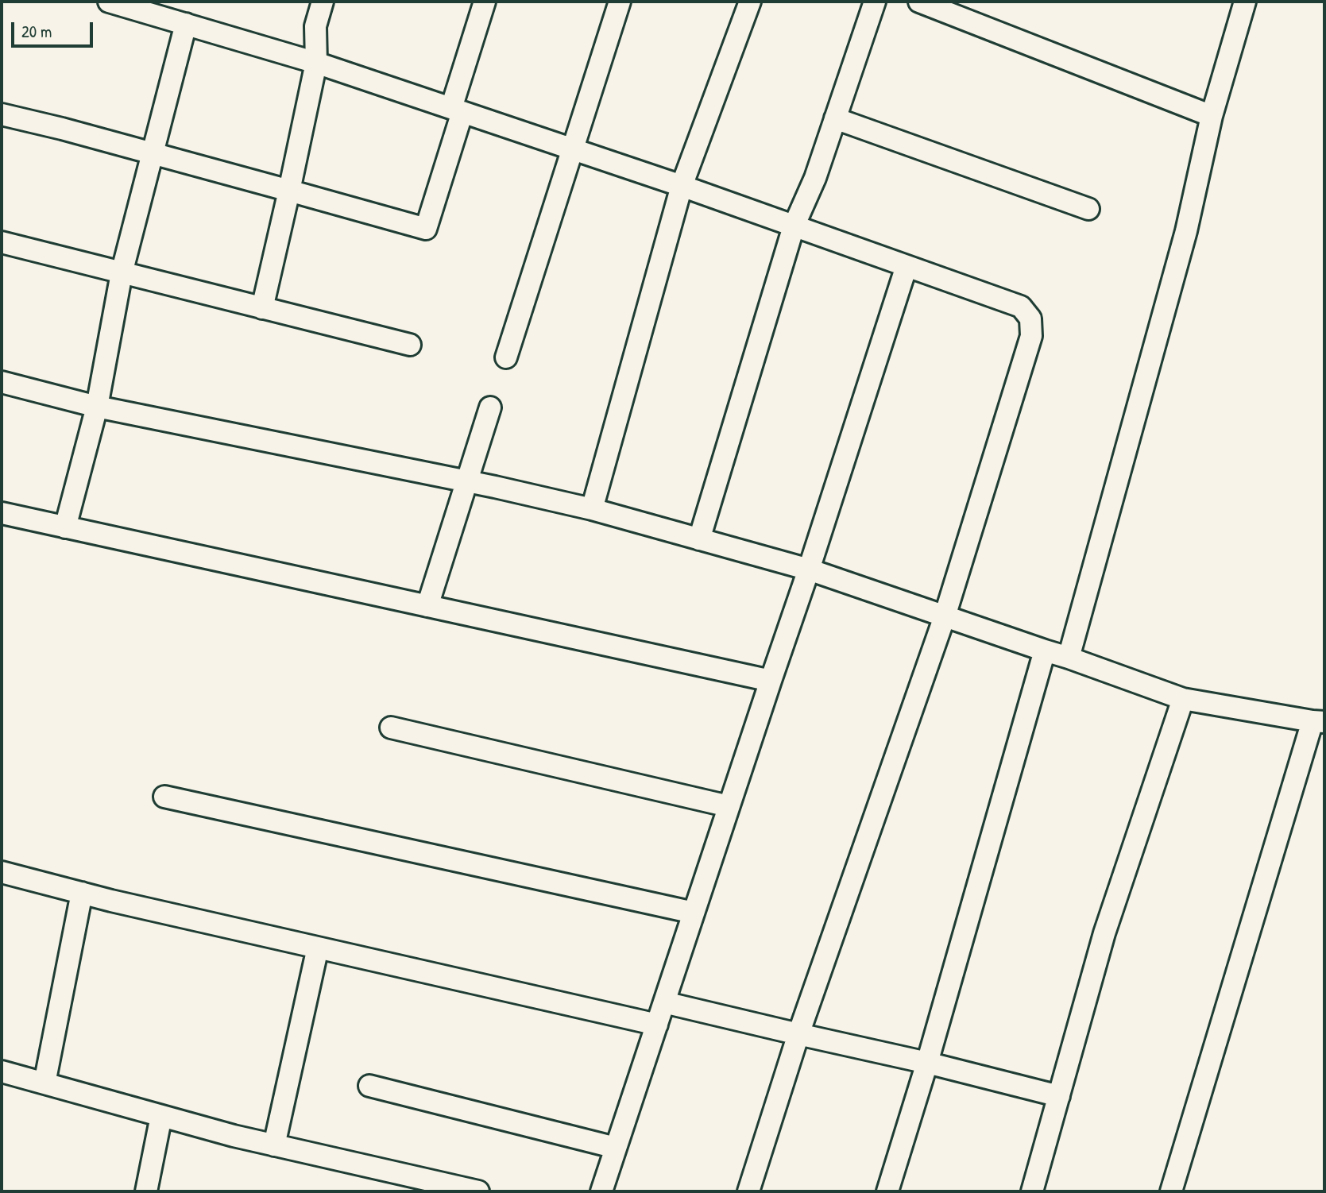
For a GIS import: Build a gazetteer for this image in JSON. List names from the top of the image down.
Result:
{
  "scale_bar": "20 m"
}
